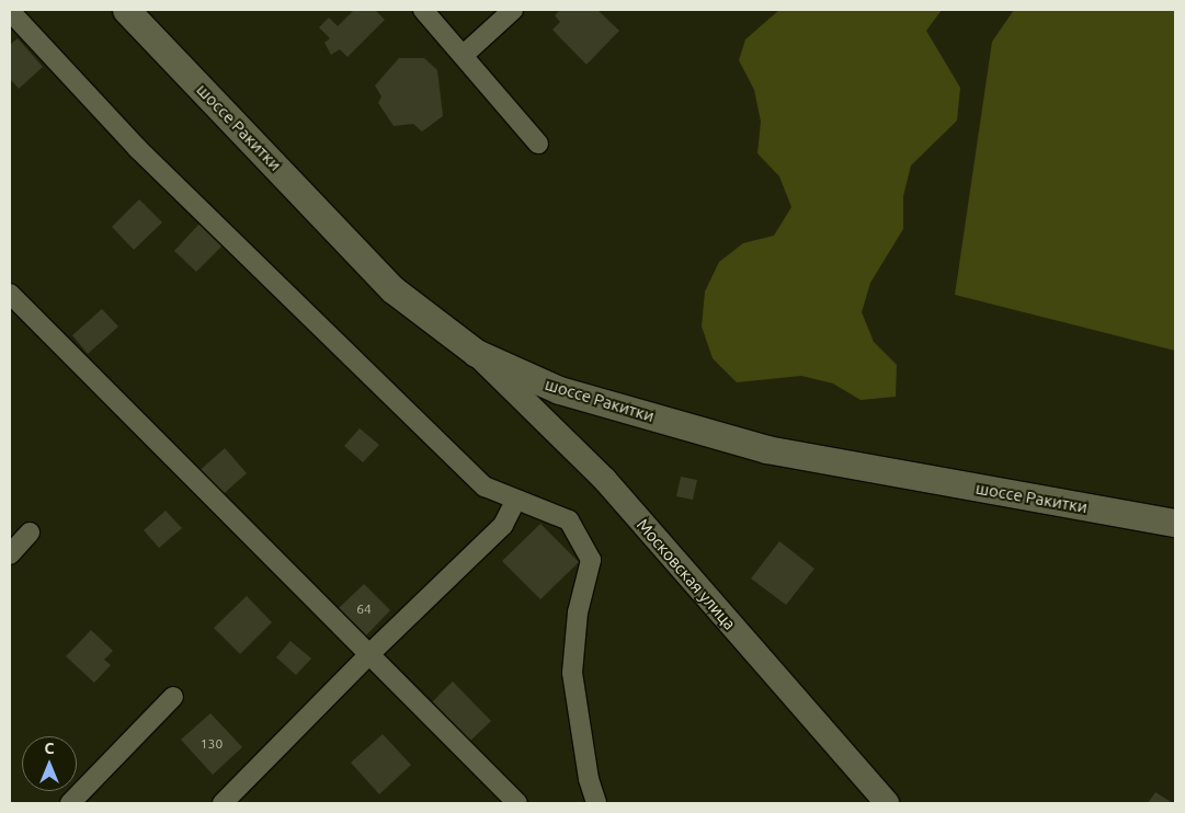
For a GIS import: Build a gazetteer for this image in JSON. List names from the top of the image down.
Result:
{
  "streets": {
    "main road": ["шоссе Ракитки"],
    "street": ["Московская улица"]
  },
  "crossings": [
    ["шоссе Ракитки", "Московская улица"]
  ],
  "house_numbers": ["64", "130"],
  "north": "top"
}
